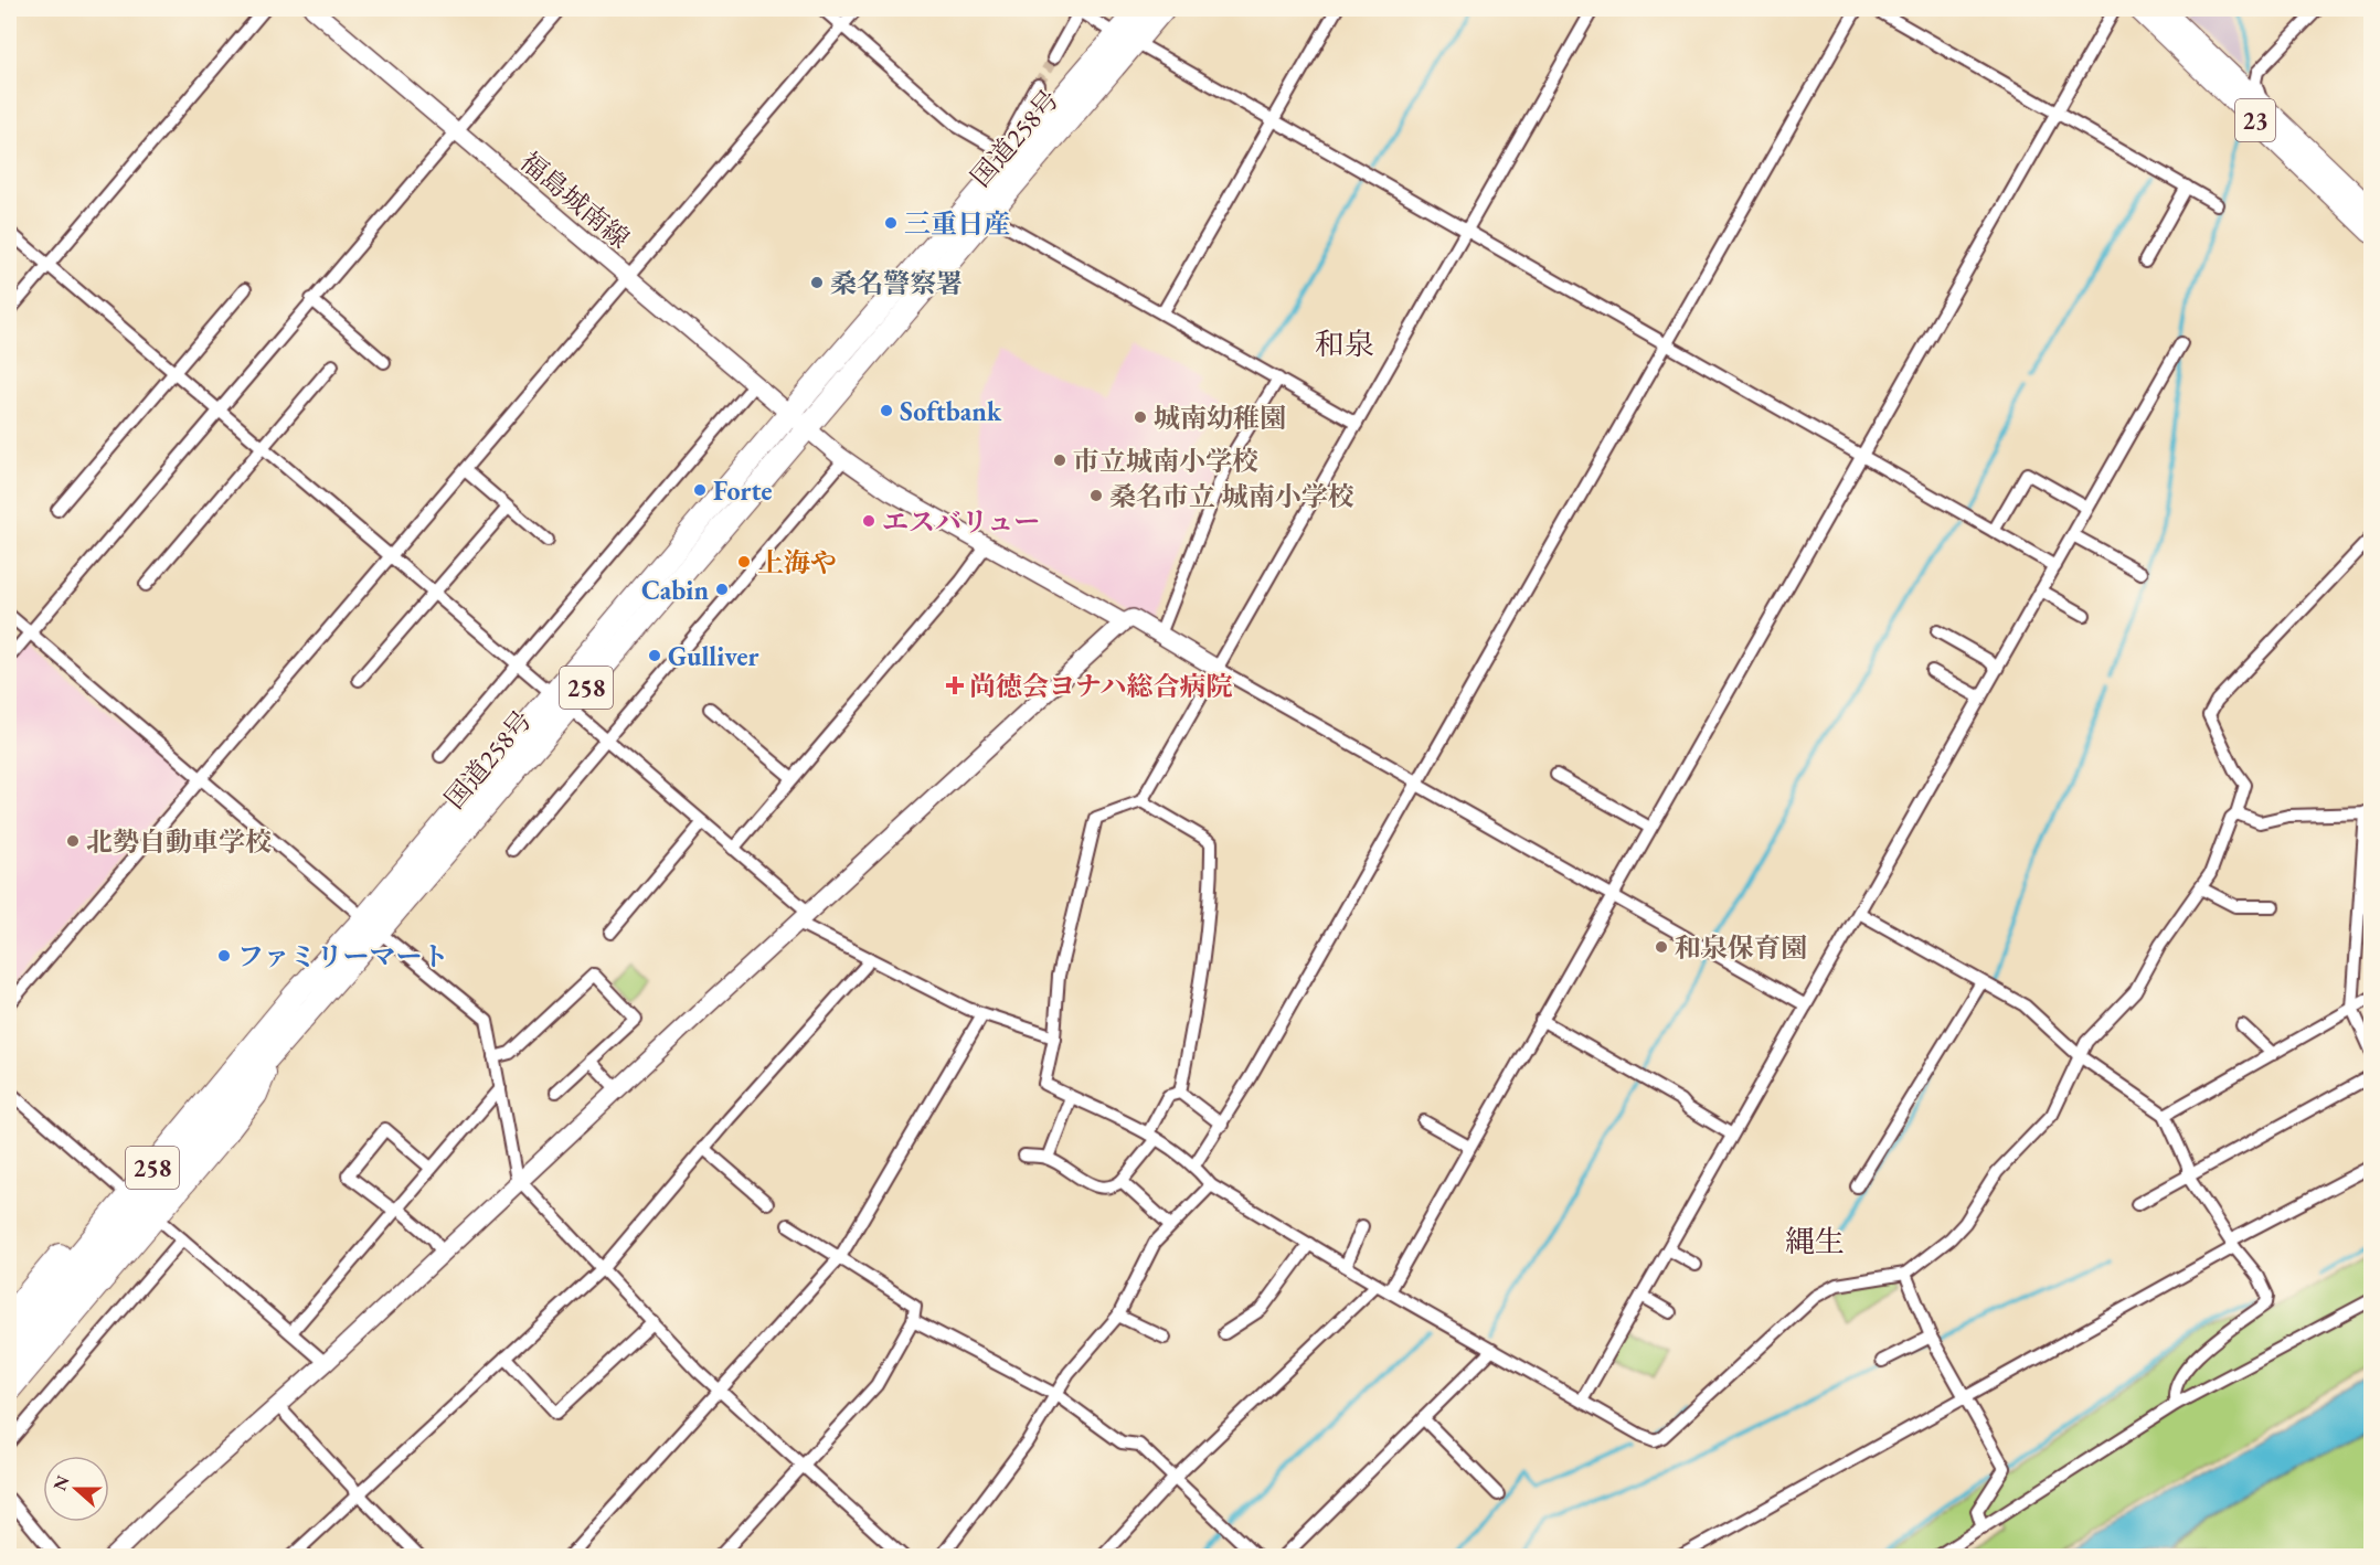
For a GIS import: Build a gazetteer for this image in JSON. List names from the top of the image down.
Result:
{
  "streets": {
    "highway": ["23", "国道258号", "258"],
    "street": ["福島城南線"]
  },
  "crossings": [
    ["国道258号", "福島城南線"]
  ],
  "districts": ["和泉", "縄生"],
  "places": {
    "other": [
      "三重日産",
      "桑名警察署",
      "Softbank",
      "城南幼稚園",
      "市立城南小学校",
      "Forte",
      "桑名市立 城南小学校",
      "エスバリュー",
      "上海や",
      "Cabin",
      "Gulliver",
      "北勢自動車学校",
      "和泉保育園",
      "ファミリーマート"
    ],
    "health": ["尚徳会ヨナハ総合病院"]
  },
  "north": "left"
}
